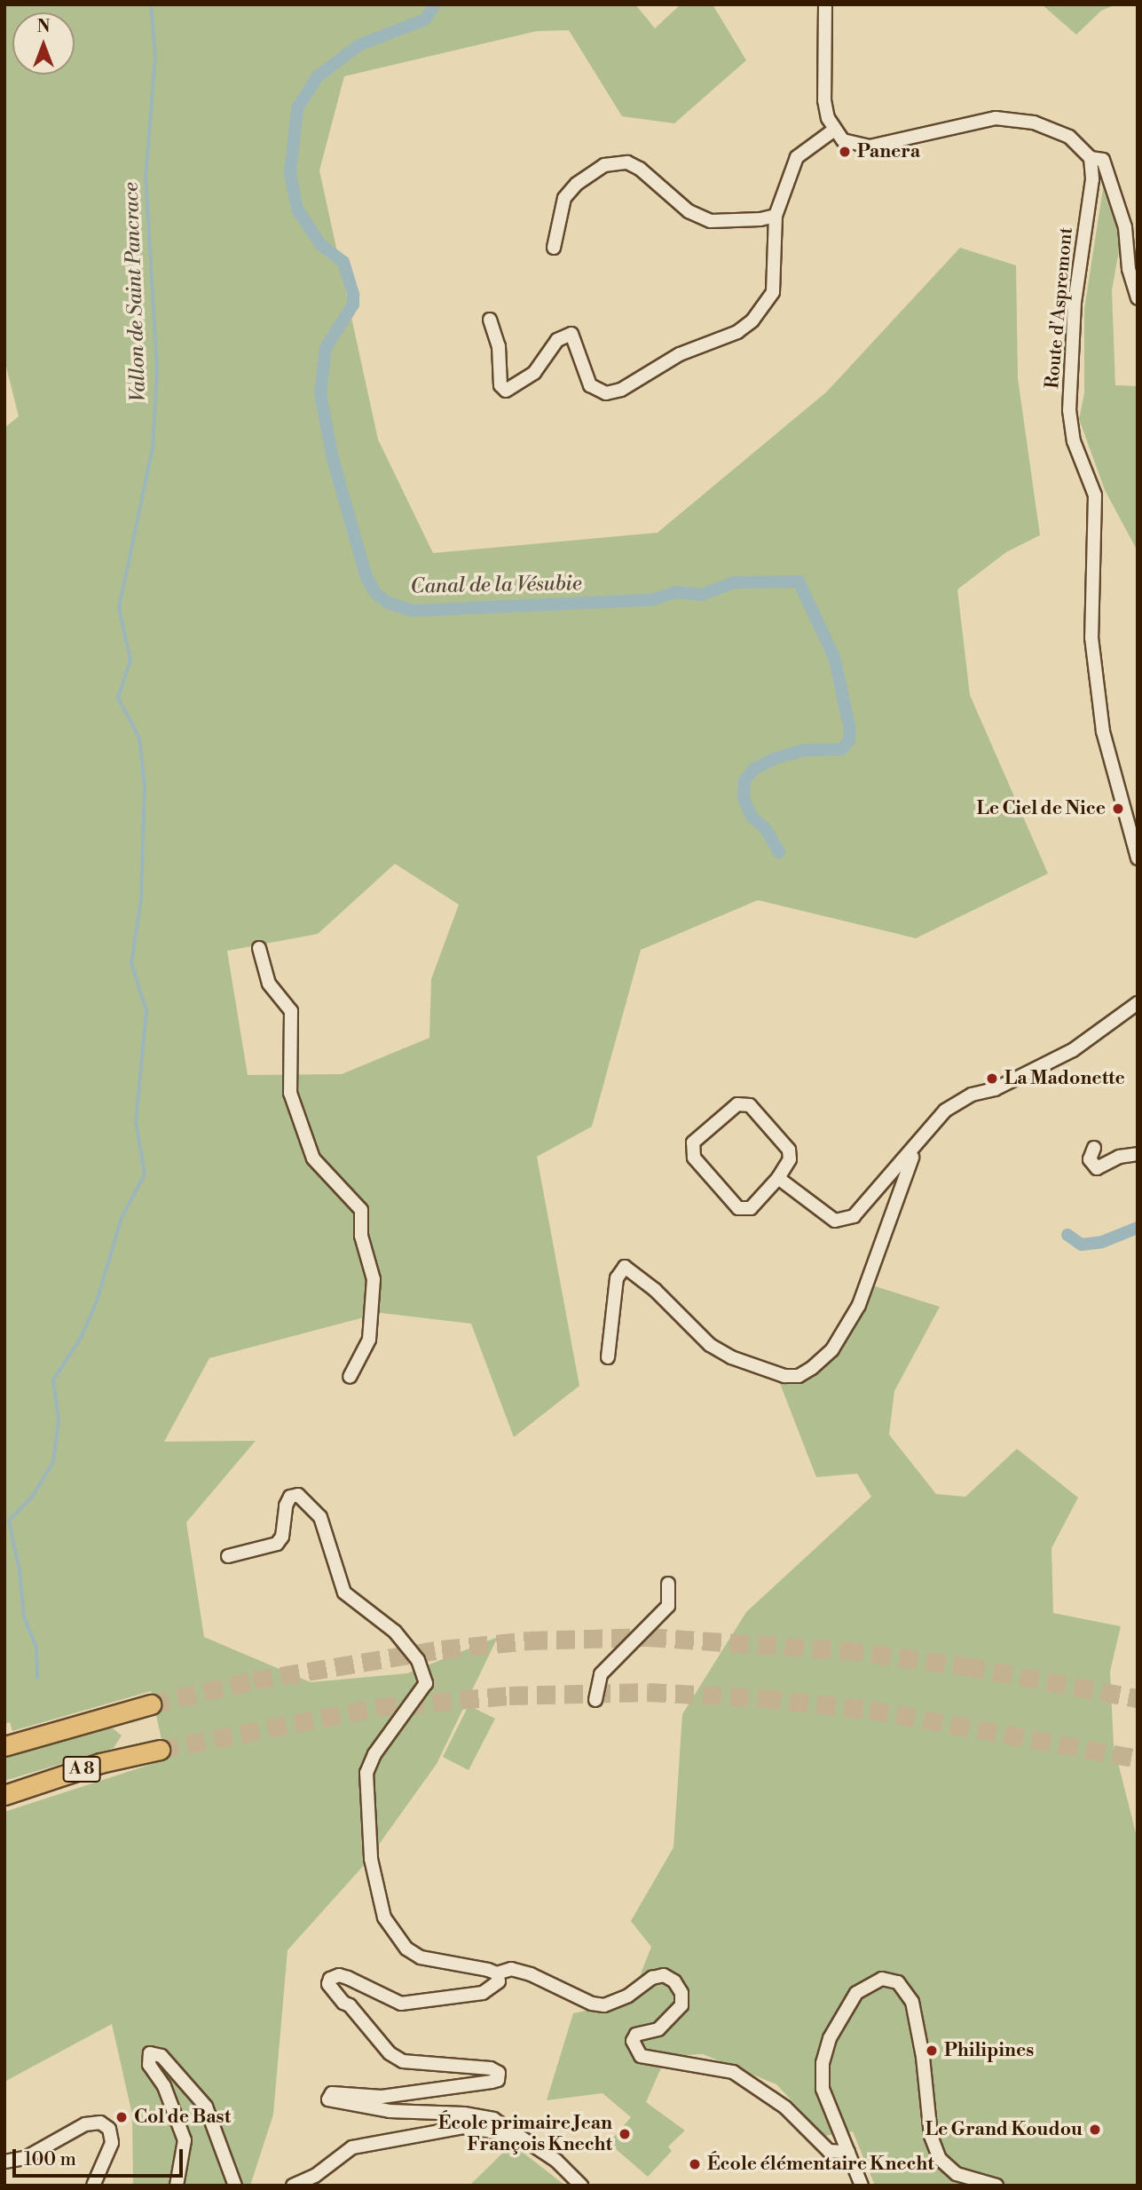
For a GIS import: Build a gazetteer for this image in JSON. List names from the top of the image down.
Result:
{
  "streets": {
    "highway": ["A 8"],
    "street": ["Route d'Aspremont"]
  },
  "water": ["Vallon de Saint Pancrace", "Canal de la Vésubie"],
  "places": [
    "Panera",
    "Le Ciel de Nice",
    "La Madonette",
    "Philipines",
    "Col de Bast",
    "Le Grand Koudou",
    "École primaire Jean François Knecht",
    "École élémentaire Knecht"
  ],
  "scale_bar": "100 m",
  "north": "top"
}
